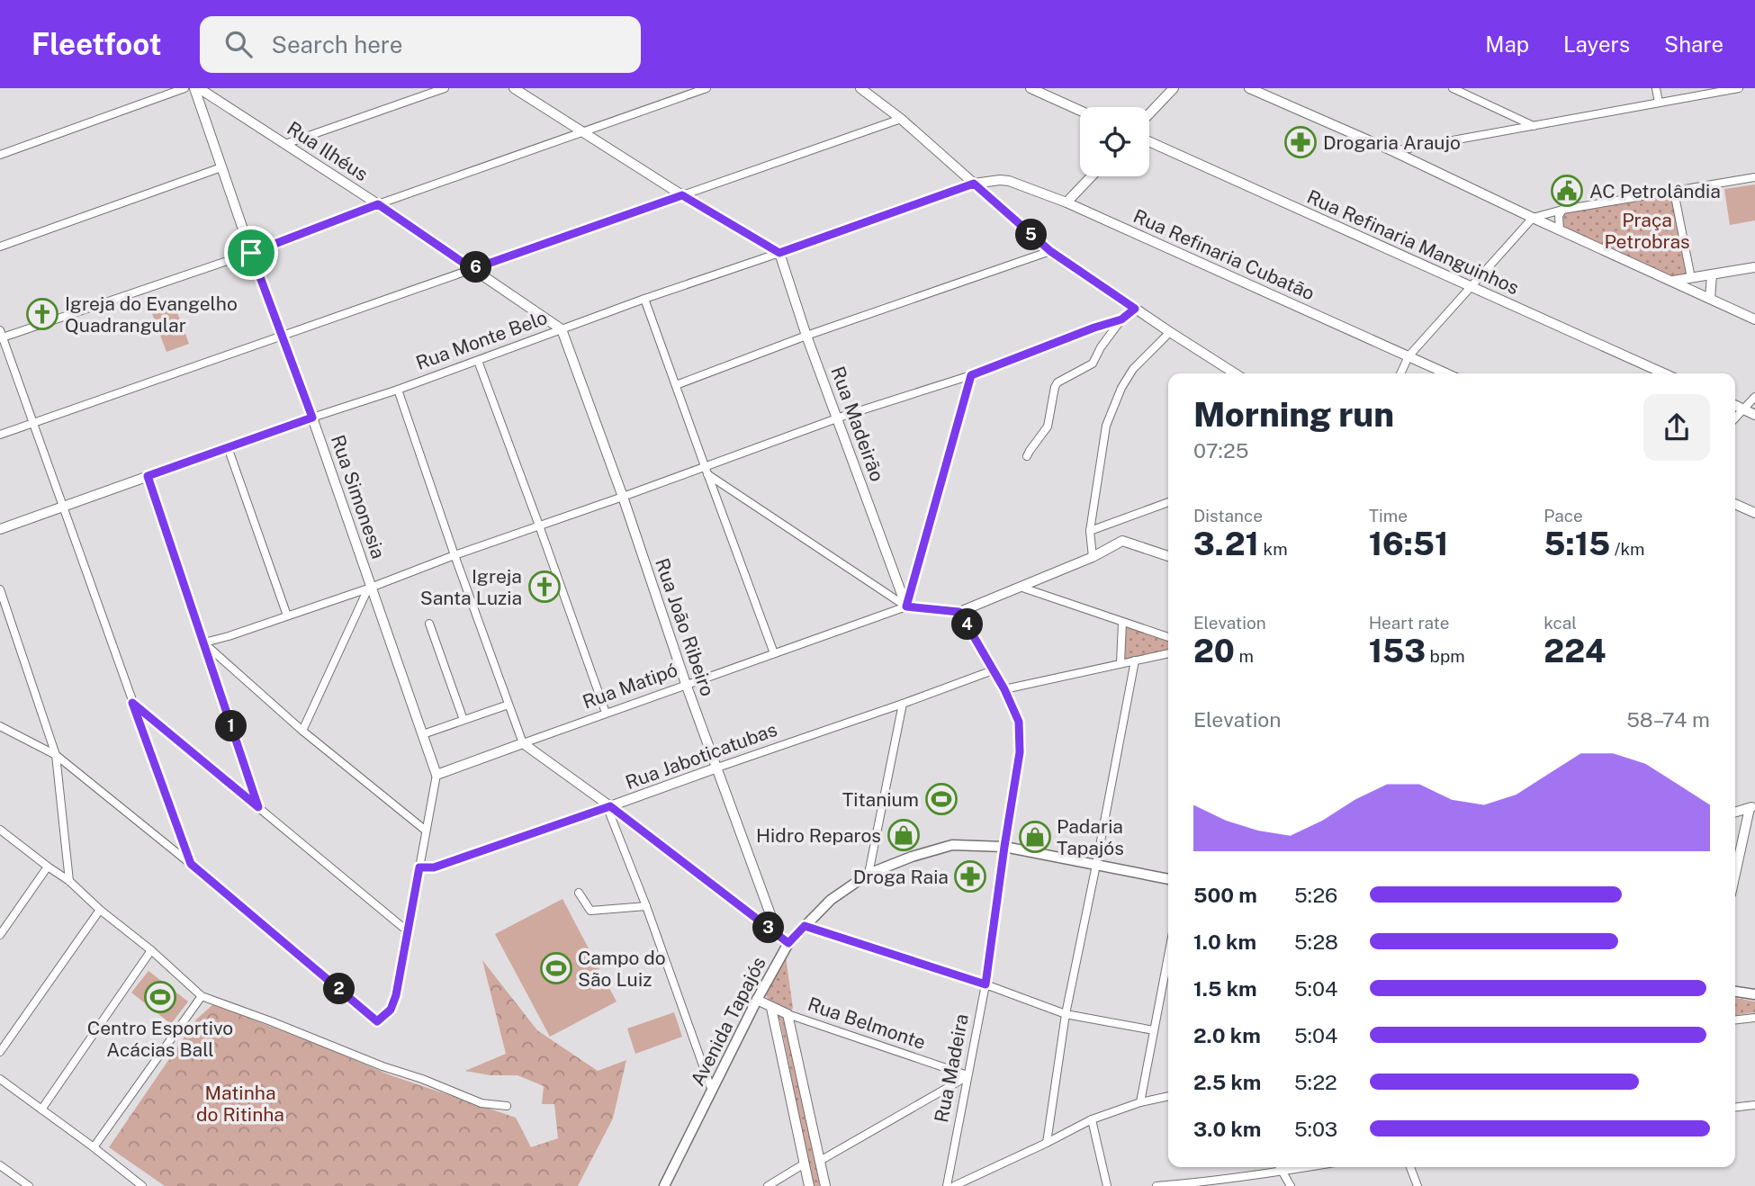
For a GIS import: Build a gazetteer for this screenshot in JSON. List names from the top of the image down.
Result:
{
  "streets": {
    "main road": ["Avenida Tapajós"],
    "street": [
      "Rua Ilhéus",
      "Rua Refinaria Manguinhos",
      "Rua Refinaria Cubatão",
      "Rua Monte Belo",
      "Rua Madeirão",
      "Rua Simonesia",
      "Rua João Ribeiro",
      "Rua Matipó",
      "Rua Jaboticatubas",
      "Rua Belmonte",
      "Rua Madeira"
    ]
  },
  "crossings": [
    ["Rua Ilhéus", "Rua Monte Belo"],
    ["Rua Ilhéus", "Rua Simonesia"],
    ["Rua Ilhéus", "Rua João Ribeiro"],
    ["Rua Refinaria Cubatão", "Rua Monte Belo"],
    ["Rua Monte Belo", "Rua Madeirão"],
    ["Rua Monte Belo", "Rua Simonesia"],
    ["Rua Monte Belo", "Rua João Ribeiro"],
    ["Rua Madeirão", "Rua Matipó"],
    ["Rua Simonesia", "Rua Matipó"],
    ["Rua João Ribeiro", "Rua Matipó"],
    ["Rua João Ribeiro", "Rua Jaboticatubas"],
    ["Rua Jaboticatubas", "Rua Madeira"],
    ["Avenida Tapajós", "Rua Belmonte"],
    ["Avenida Tapajós", "Rua Madeira"],
    ["Rua Belmonte", "Rua Madeira"]
  ],
  "parks": ["Praça Petrobras", "Matinha do Ritinha"],
  "places": {
    "pharmacy": ["Drogaria Araujo", "Droga Raia"],
    "public building": ["AC Petrolândia"],
    "church": ["Igreja do Evangelho Quadrangular", "Igreja Santa Luzia"],
    "sports": ["Titanium", "Campo do São Luiz", "Centro Esportivo Acácias Ball"],
    "shop": ["Hidro Reparos", "Padaria Tapajós"]
  },
  "page": {
    "header": "Fleetfoot",
    "search": "Search here",
    "nav": ["Map", "Layers", "Share"],
    "pins": [
      "5",
      "6",
      "4",
      "1",
      "3",
      "2"
    ],
    "heading": ["Morning run", "07:25"],
    "stats": [
      ["Distance", "3.21 km"],
      ["Time", "16:51"],
      ["Pace", "5:15 /km"],
      ["Elevation", "20 m"],
      ["Heart rate", "153 bpm"],
      ["kcal", "224"]
    ],
    "chart": ["Elevation", "58–74 m"],
    "list": [
      {
        "name": "500 m",
        "note": "5:26"
      },
      {
        "name": "1.0 km",
        "note": "5:28"
      },
      {
        "name": "1.5 km",
        "note": "5:04"
      },
      {
        "name": "2.0 km",
        "note": "5:04"
      },
      {
        "name": "2.5 km",
        "note": "5:22"
      },
      {
        "name": "3.0 km",
        "note": "5:03"
      }
    ]
  }
}
